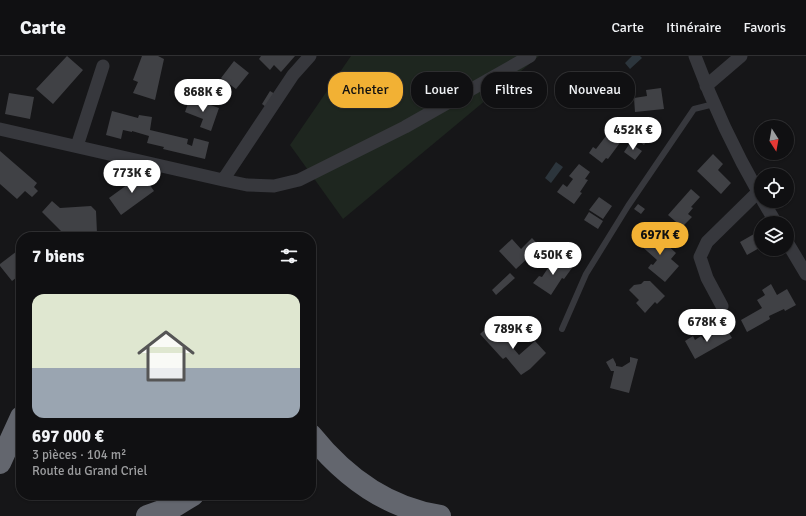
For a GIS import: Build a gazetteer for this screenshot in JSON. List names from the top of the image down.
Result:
{
  "north": "bottom",
  "page": {
    "header": "Carte",
    "nav": ["Carte", "Itinéraire", "Favoris"],
    "chip": [
      "Acheter",
      "Louer",
      "Filtres",
      "Nouveau"
    ],
    "price": [
      "868K €",
      "452K €",
      "773K €",
      "697K €",
      "450K €",
      "678K €",
      "789K €"
    ],
    "heading": "7 biens",
    "list": [
      {
        "name": "697 000 €",
        "note": "3 pièces · 104 m² · Route du Grand Criel"
      }
    ]
  }
}
